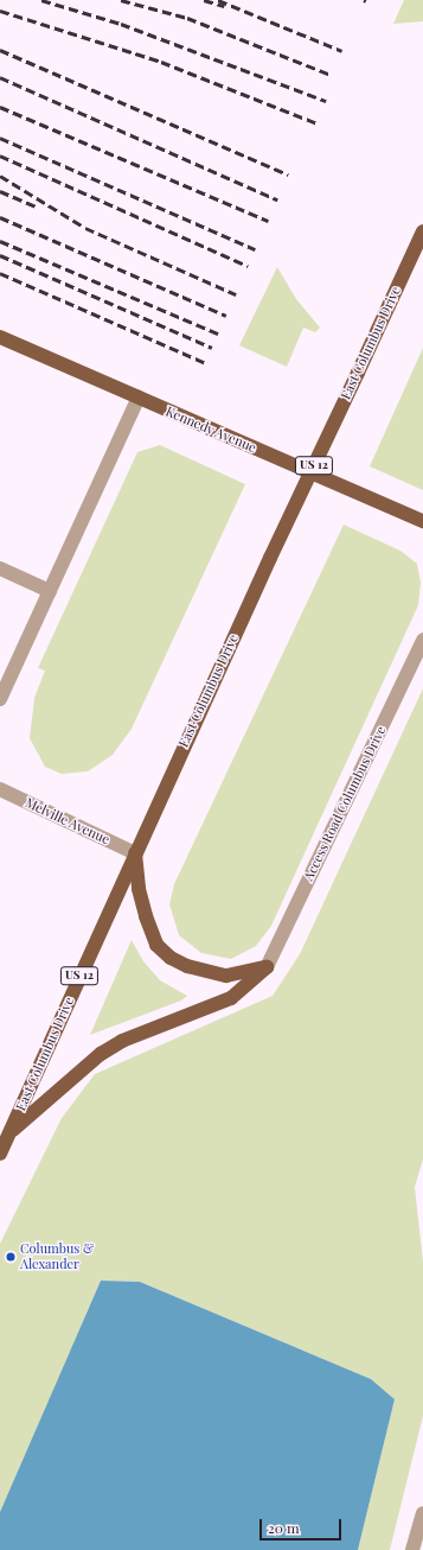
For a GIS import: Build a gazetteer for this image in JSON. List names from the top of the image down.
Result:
{
  "streets": {
    "main road": ["East Columbus Drive", "Kennedy Avenue", "US 12"],
    "street": ["Access Road Columbus Drive", "Melville Avenue"]
  },
  "crossings": [
    ["East Columbus Drive", "Melville Avenue"]
  ],
  "places": ["Columbus & Alexander"],
  "scale_bar": "20 m"
}
